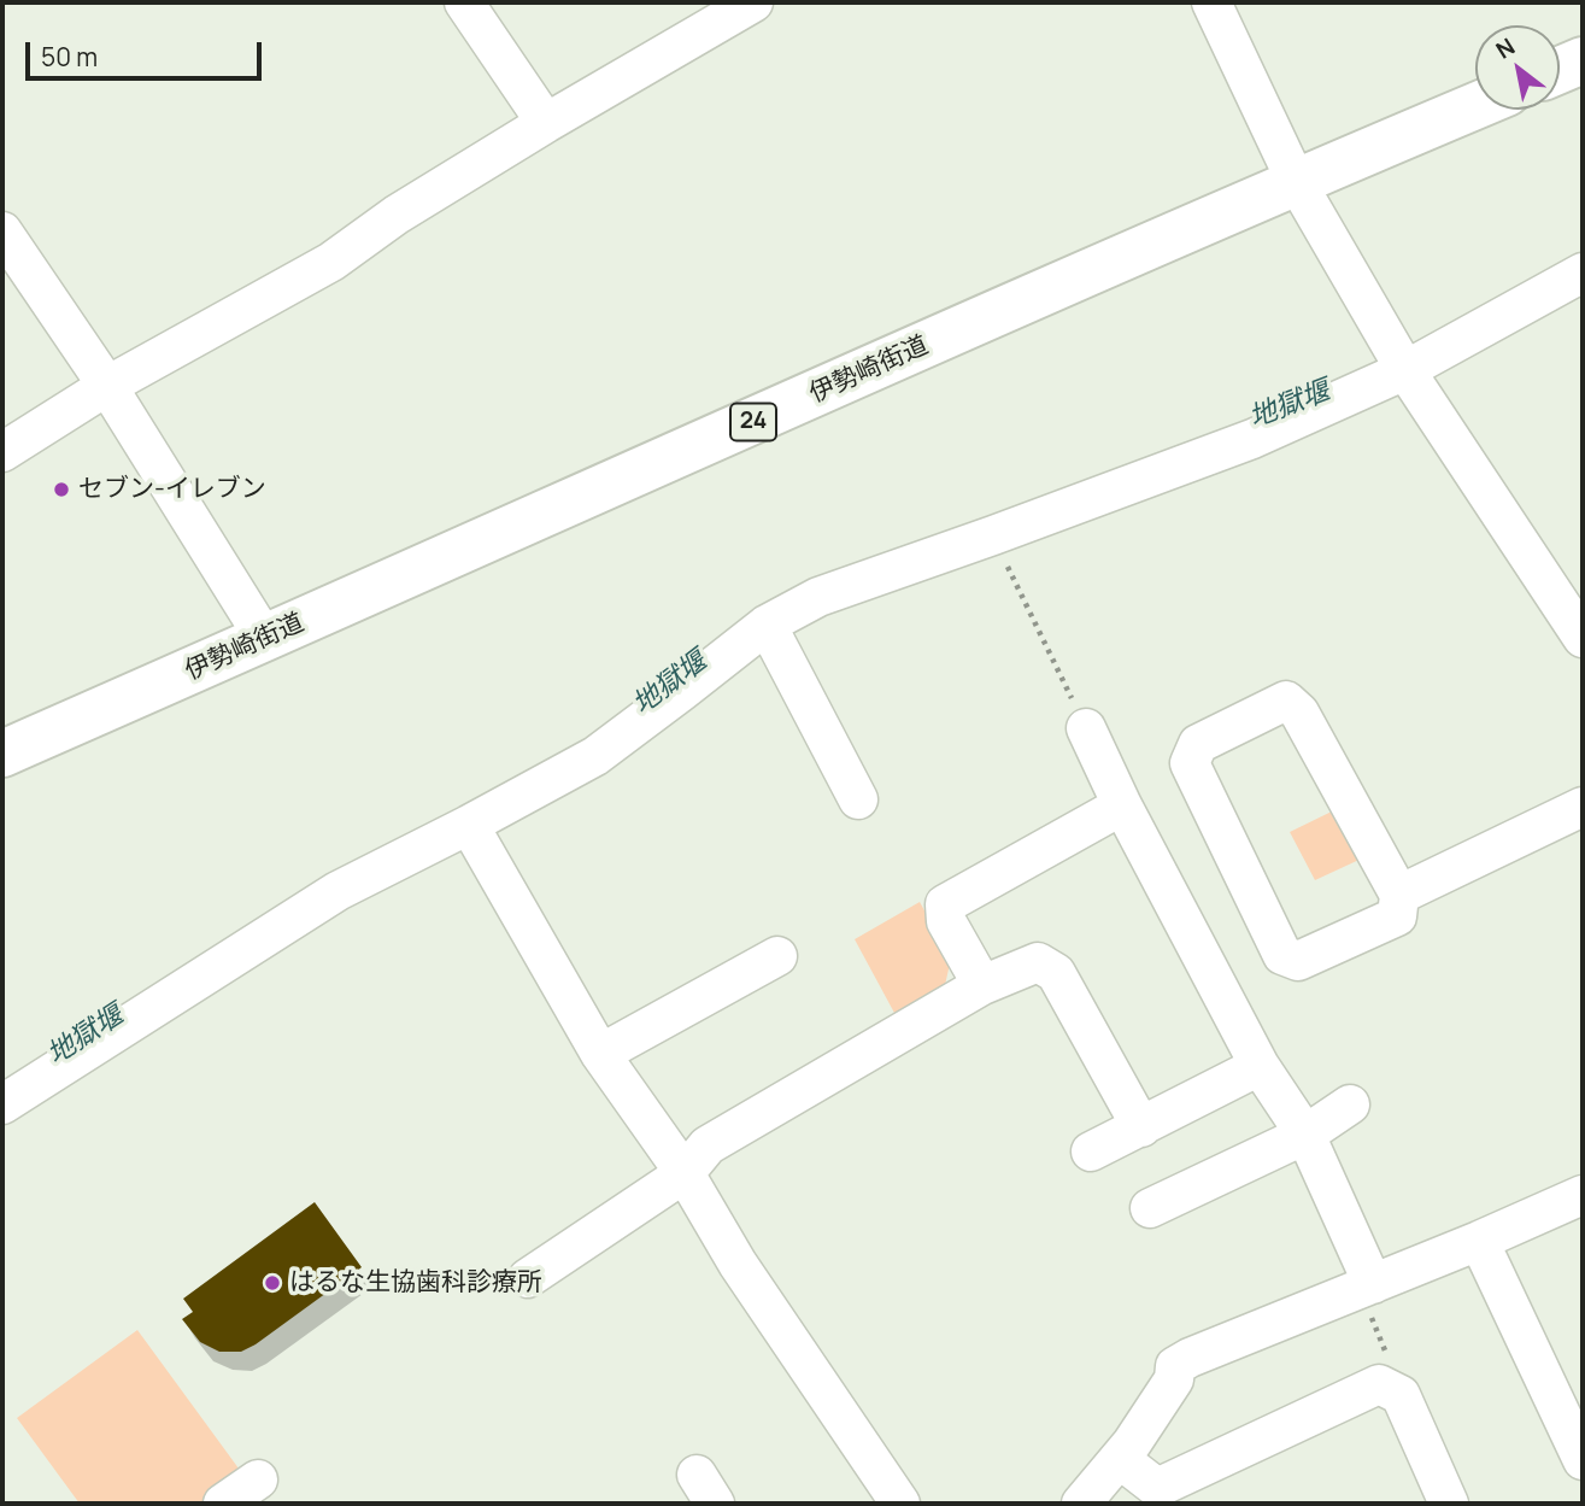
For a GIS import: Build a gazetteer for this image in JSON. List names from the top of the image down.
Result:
{
  "streets": {
    "main road": ["伊勢崎街道", "24"]
  },
  "water": ["地獄堰"],
  "places": ["セブン-イレブン", "はるな生協歯科診療所"],
  "scale_bar": "50 m",
  "north": "top left"
}
